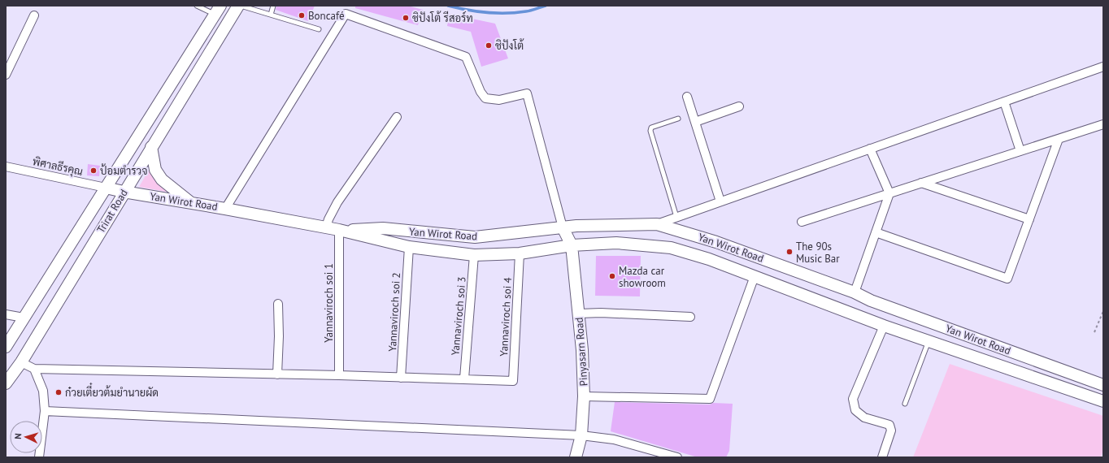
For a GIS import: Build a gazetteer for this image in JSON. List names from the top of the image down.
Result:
{
  "streets": {
    "main road": ["Yan Wirot Road", "Trirat Road", "Pinyasarn Road"],
    "street": [
      "พิศาลธีรคุณ",
      "Yannaviroch soi 1",
      "Yannaviroch soi 2",
      "Yannaviroch soi 3",
      "Yannaviroch soi 4"
    ]
  },
  "crossings": [
    ["พิศาลธีรคุณ", "Yan Wirot Road"],
    ["พิศาลธีรคุณ", "Trirat Road"],
    ["Yan Wirot Road", "Trirat Road"],
    ["Yan Wirot Road", "Yannaviroch soi 1"],
    ["Yan Wirot Road", "Yannaviroch soi 2"],
    ["Yan Wirot Road", "Yannaviroch soi 3"],
    ["Yan Wirot Road", "Yannaviroch soi 4"],
    ["Yan Wirot Road", "Pinyasarn Road"],
    ["Yannaviroch soi 3", "Yannaviroch soi 4"]
  ],
  "places": [
    "Boncafé",
    "ชิปังโต้ รีสอร์ท",
    "ชิปังโต้",
    "ป้อมตำรวจ",
    "The 90s Music Bar",
    "Mazda car showroom",
    "ก๋วยเตี๋ยวต้มยำนายผัด"
  ],
  "north": "left"
}
